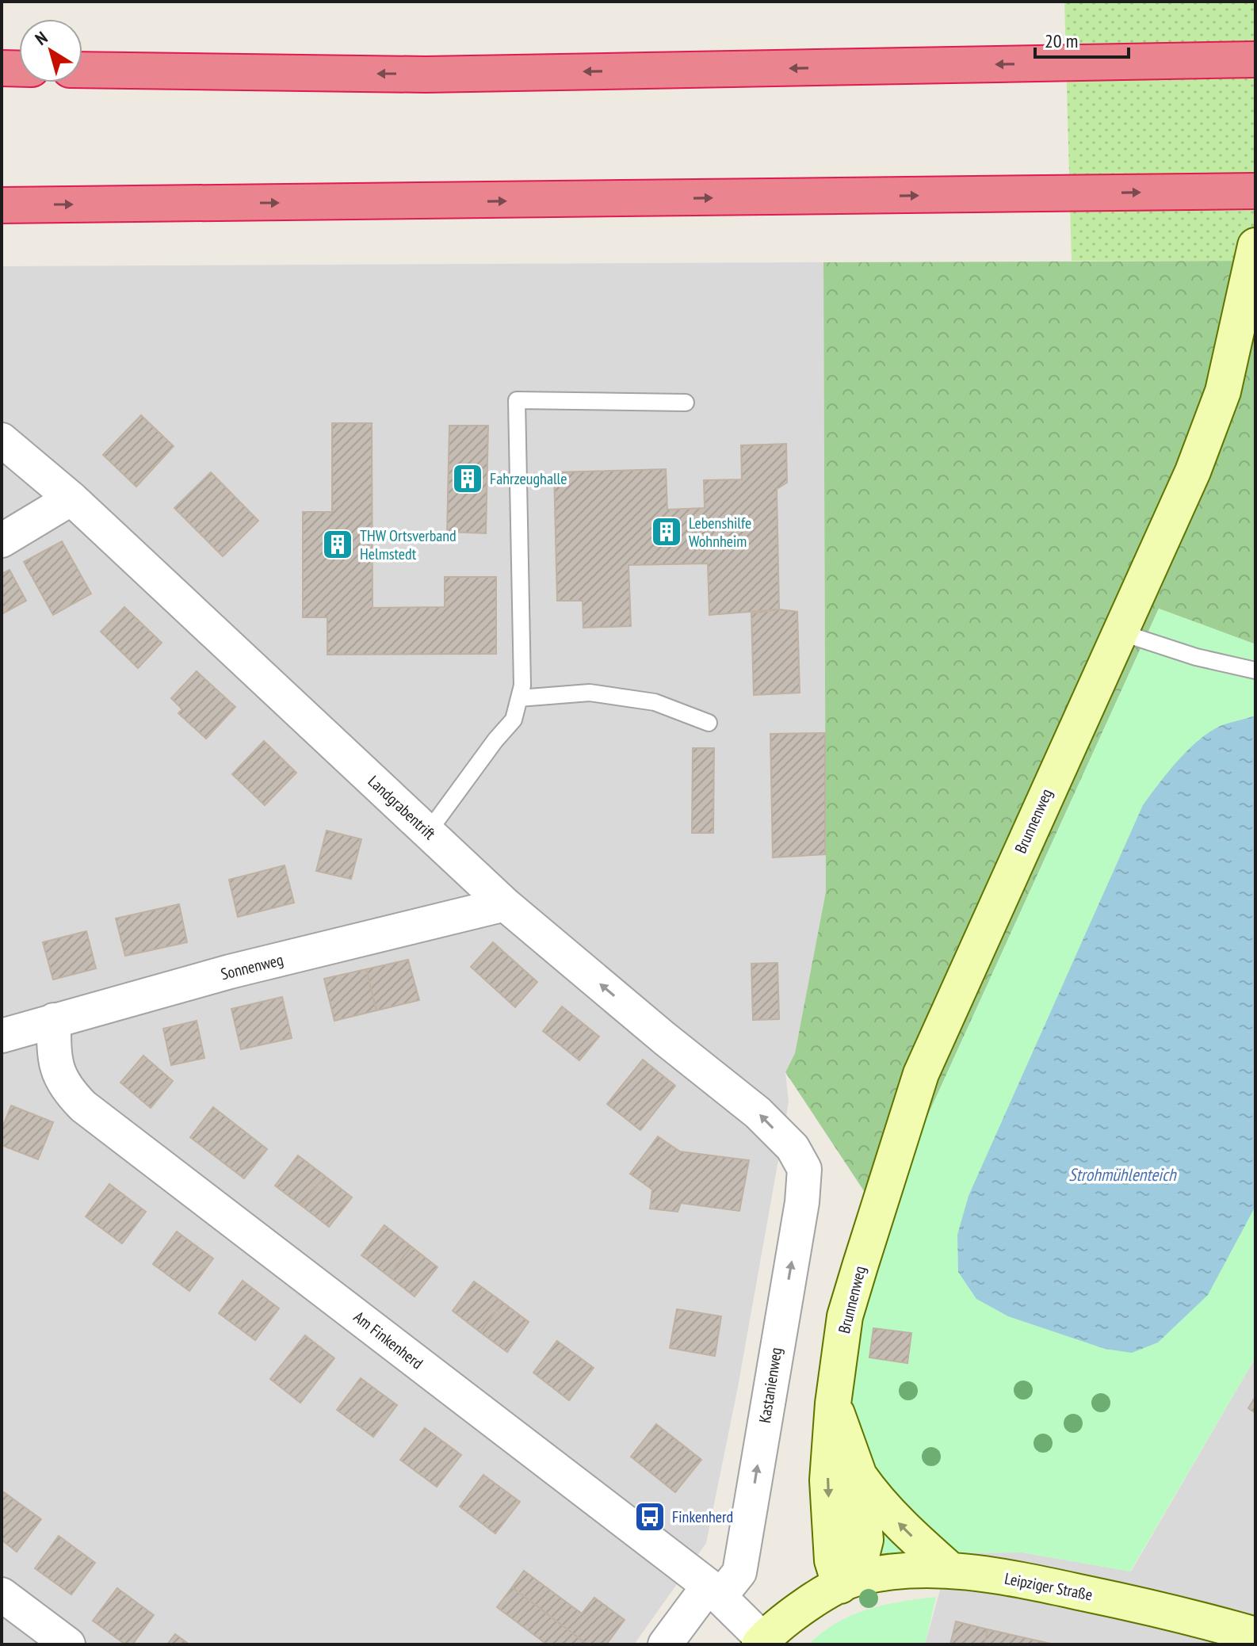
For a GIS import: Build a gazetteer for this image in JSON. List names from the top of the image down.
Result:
{
  "streets": {
    "main road": ["Brunnenweg", "Leipziger Straße"],
    "street": [
      "Landgrabentrift",
      "Sonnenweg",
      "Am Finkenherd",
      "Kastanienweg"
    ]
  },
  "crossings": [
    ["Landgrabentrift", "Sonnenweg"],
    ["Landgrabentrift", "Kastanienweg"],
    ["Brunnenweg", "Leipziger Straße"],
    ["Sonnenweg", "Am Finkenherd"],
    ["Am Finkenherd", "Kastanienweg"],
    ["Am Finkenherd", "Leipziger Straße"]
  ],
  "one_way": ["Landgrabentrift", "Kastanienweg"],
  "water": ["Strohmühlenteich"],
  "places": {
    "building": ["Fahrzeughalle", "Lebenshilfe Wohnheim", "THW Ortsverband Helmstedt"],
    "bus stop": ["Finkenherd"]
  },
  "scale_bar": "20 m",
  "north": "top left"
}
